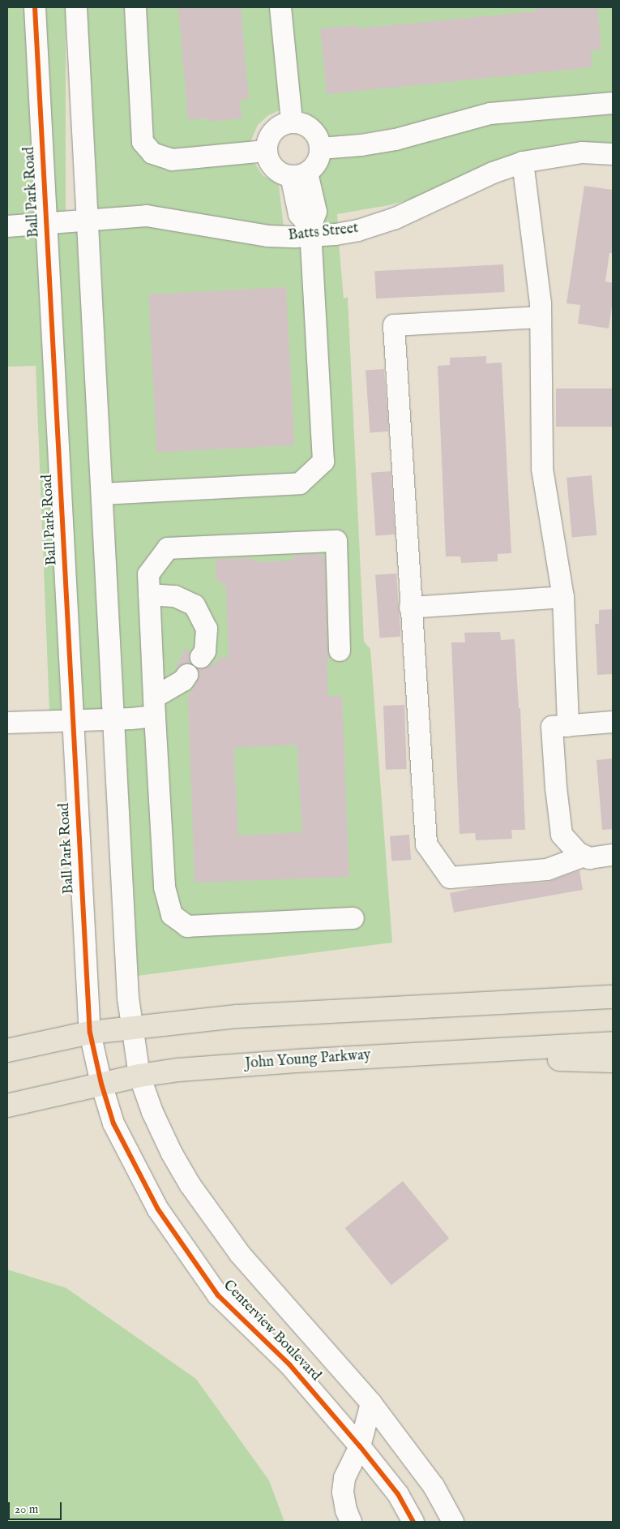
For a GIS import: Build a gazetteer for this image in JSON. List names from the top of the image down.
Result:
{
  "streets": {
    "highway": ["John Young Parkway"],
    "street": ["Ball Park Road", "Batts Street", "Centerview Boulevard"]
  },
  "crossings": [
    ["Ball Park Road", "Batts Street"],
    ["Ball Park Road", "Centerview Boulevard"],
    ["John Young Parkway", "Centerview Boulevard"]
  ],
  "scale_bar": "20 m"
}
